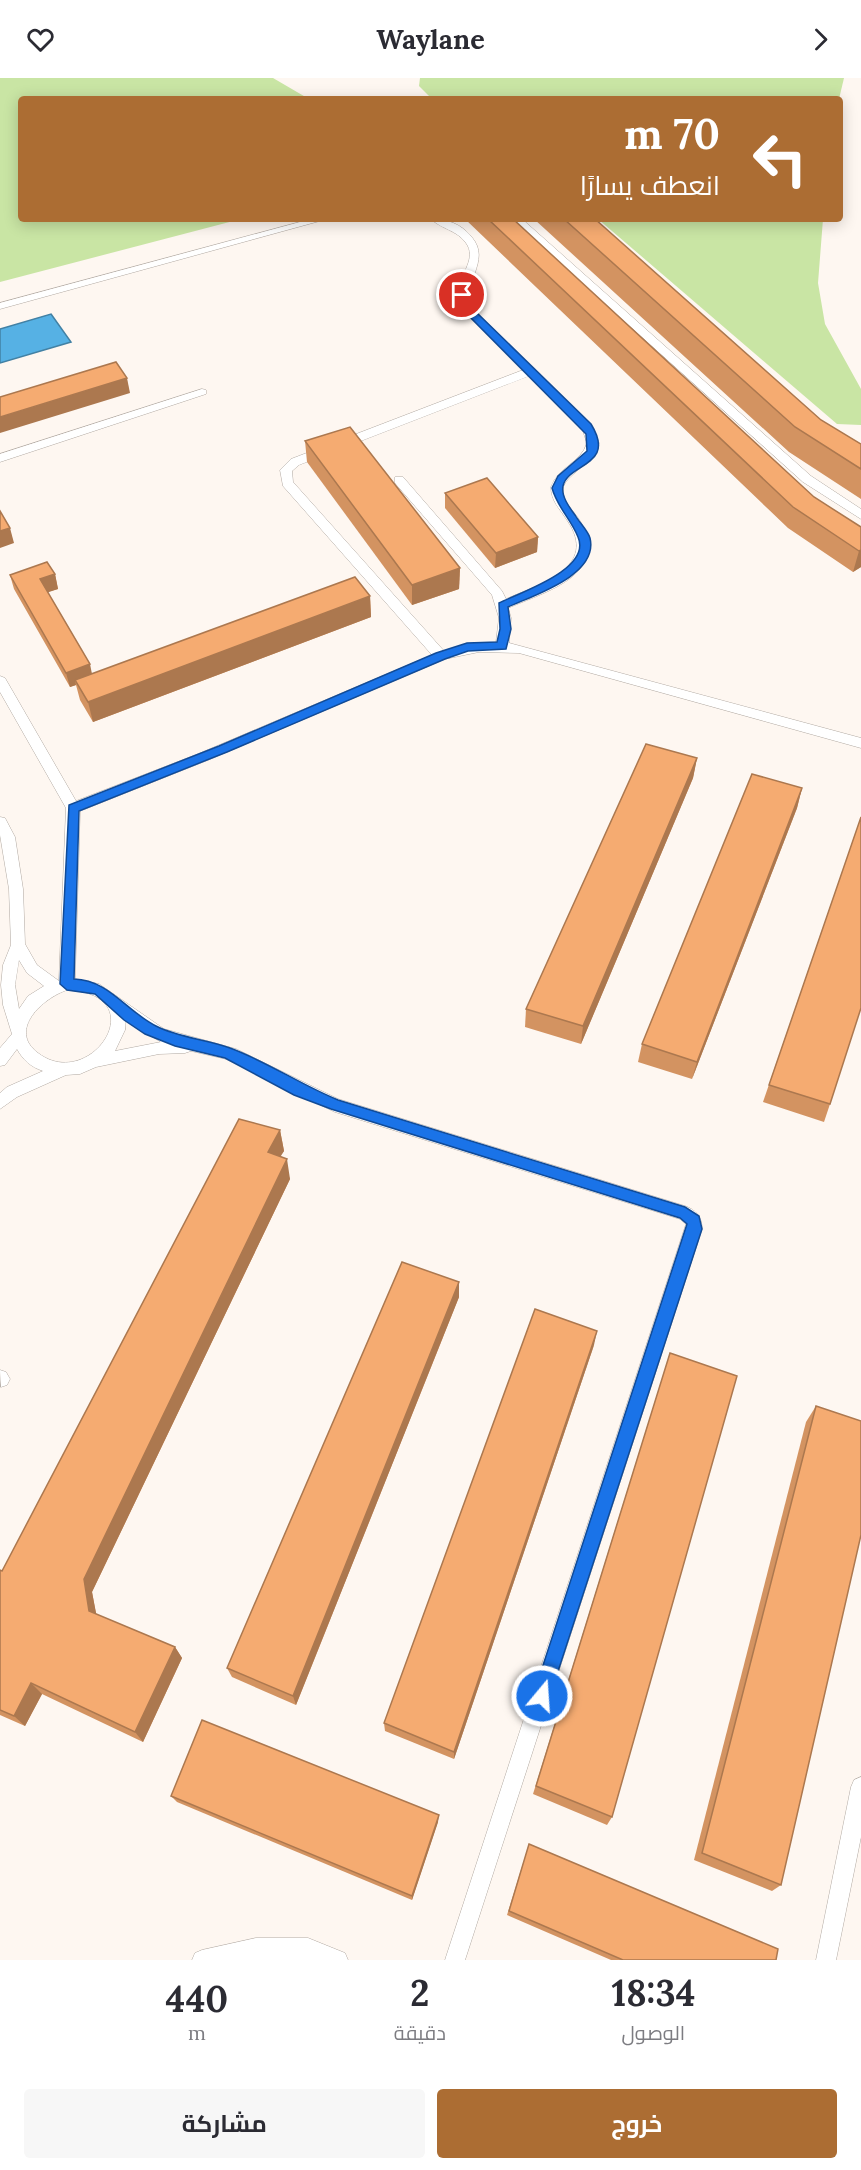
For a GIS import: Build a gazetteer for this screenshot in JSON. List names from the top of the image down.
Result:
{
  "page": {
    "header": "Waylane",
    "turn": ["70 m", "انعطف يسارًا"],
    "eta": [
      "18:34",
      "الوصول",
      "2",
      "دقيقة",
      "440",
      "m"
    ],
    "buttons": ["خروج", "مشاركة"]
  }
}
